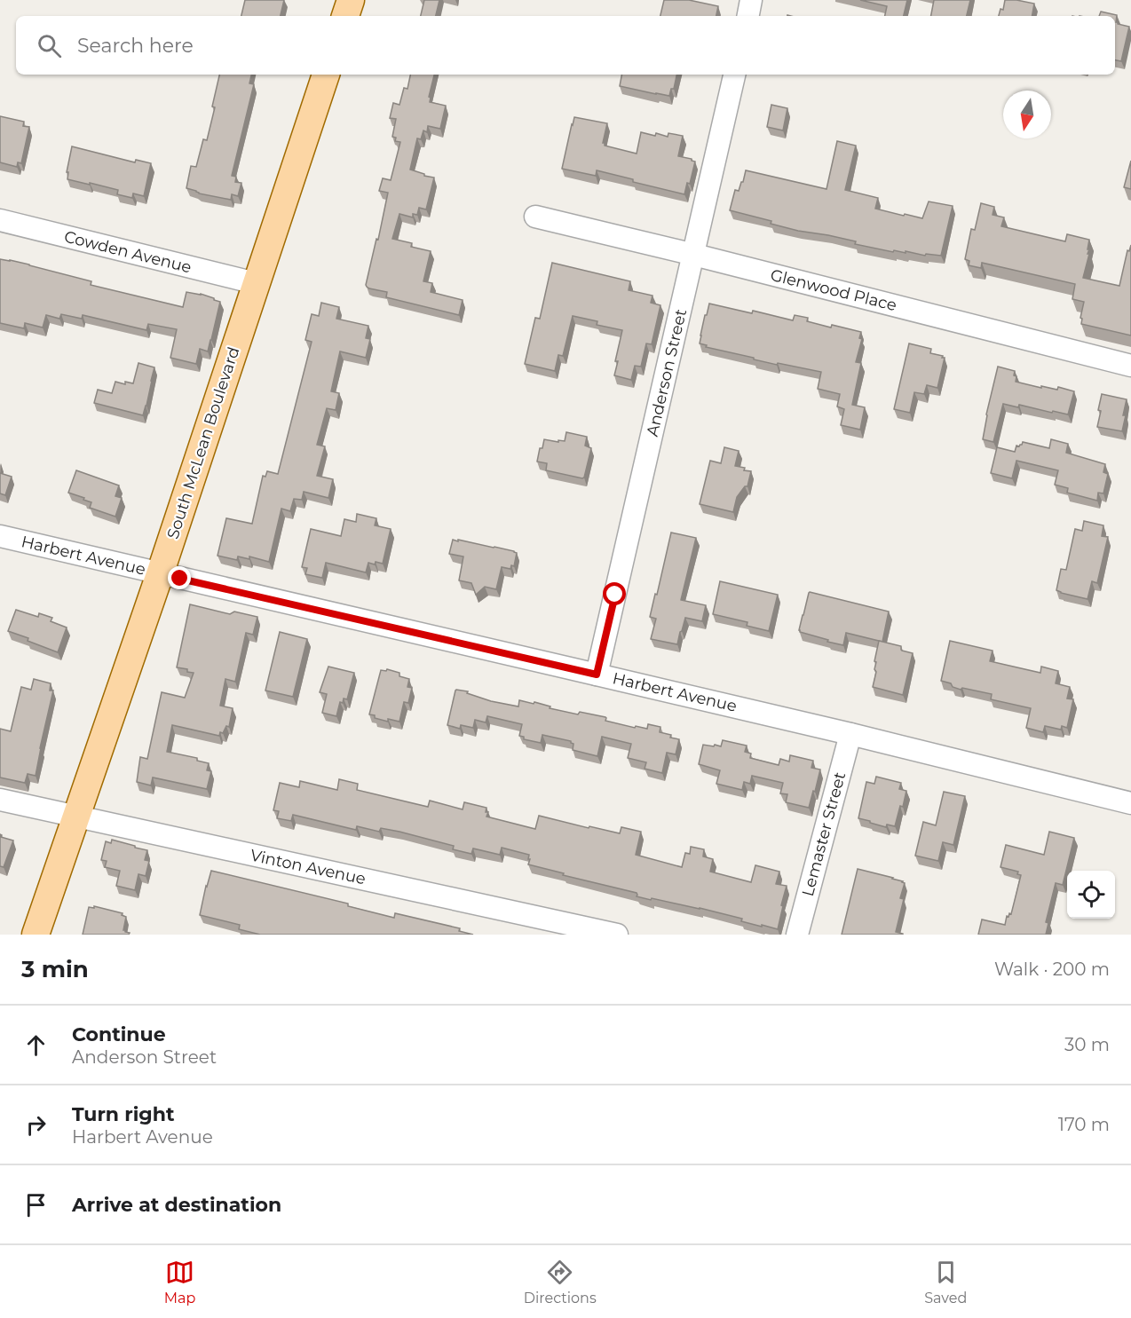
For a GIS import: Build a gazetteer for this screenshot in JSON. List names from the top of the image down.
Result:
{
  "streets": {
    "main road": ["South McLean Boulevard"],
    "street": [
      "Cowden Avenue",
      "Glenwood Place",
      "Anderson Street",
      "Harbert Avenue",
      "Lemaster Street",
      "Vinton Avenue"
    ]
  },
  "crossings": [
    ["Cowden Avenue", "South McLean Boulevard"],
    ["Glenwood Place", "Anderson Street"],
    ["Anderson Street", "Harbert Avenue"],
    ["South McLean Boulevard", "Harbert Avenue"],
    ["South McLean Boulevard", "Vinton Avenue"],
    ["Harbert Avenue", "Lemaster Street"]
  ],
  "north": "bottom",
  "page": {
    "search": "Search here",
    "heading": ["3 min", "Walk · 200 m"],
    "list": [
      ["Continue", "Anderson Street", "30 m"],
      ["Turn right", "Harbert Avenue", "170 m"],
      "Arrive at destination"
    ],
    "nav": ["Map", "Directions", "Saved"]
  }
}
